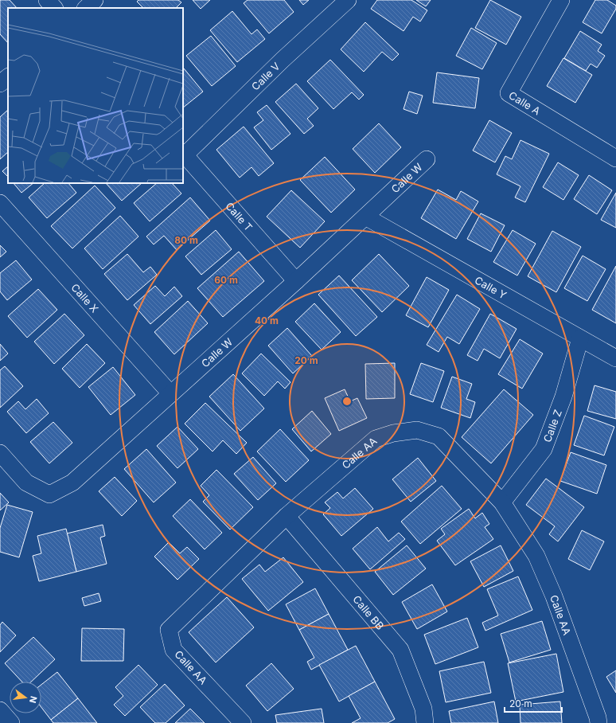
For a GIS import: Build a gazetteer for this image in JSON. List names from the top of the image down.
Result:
{
  "streets": {
    "street": [
      "Calle V",
      "Calle A",
      "Calle W",
      "Calle T",
      "Calle Y",
      "Calle X",
      "Calle Z",
      "Calle AA",
      "Calle BB"
    ]
  },
  "crossings": [
    ["Calle V", "Calle T"],
    ["Calle W", "Calle T"],
    ["Calle W", "Calle Y"],
    ["Calle W", "Calle X"],
    ["Calle Y", "Calle Z"],
    ["Calle Z", "Calle AA"],
    ["Calle AA", "Calle BB"]
  ],
  "scale_bar": "20 m",
  "north": "right",
  "rings": [
    "80 m",
    "60 m",
    "40 m",
    "20 m"
  ]
}
